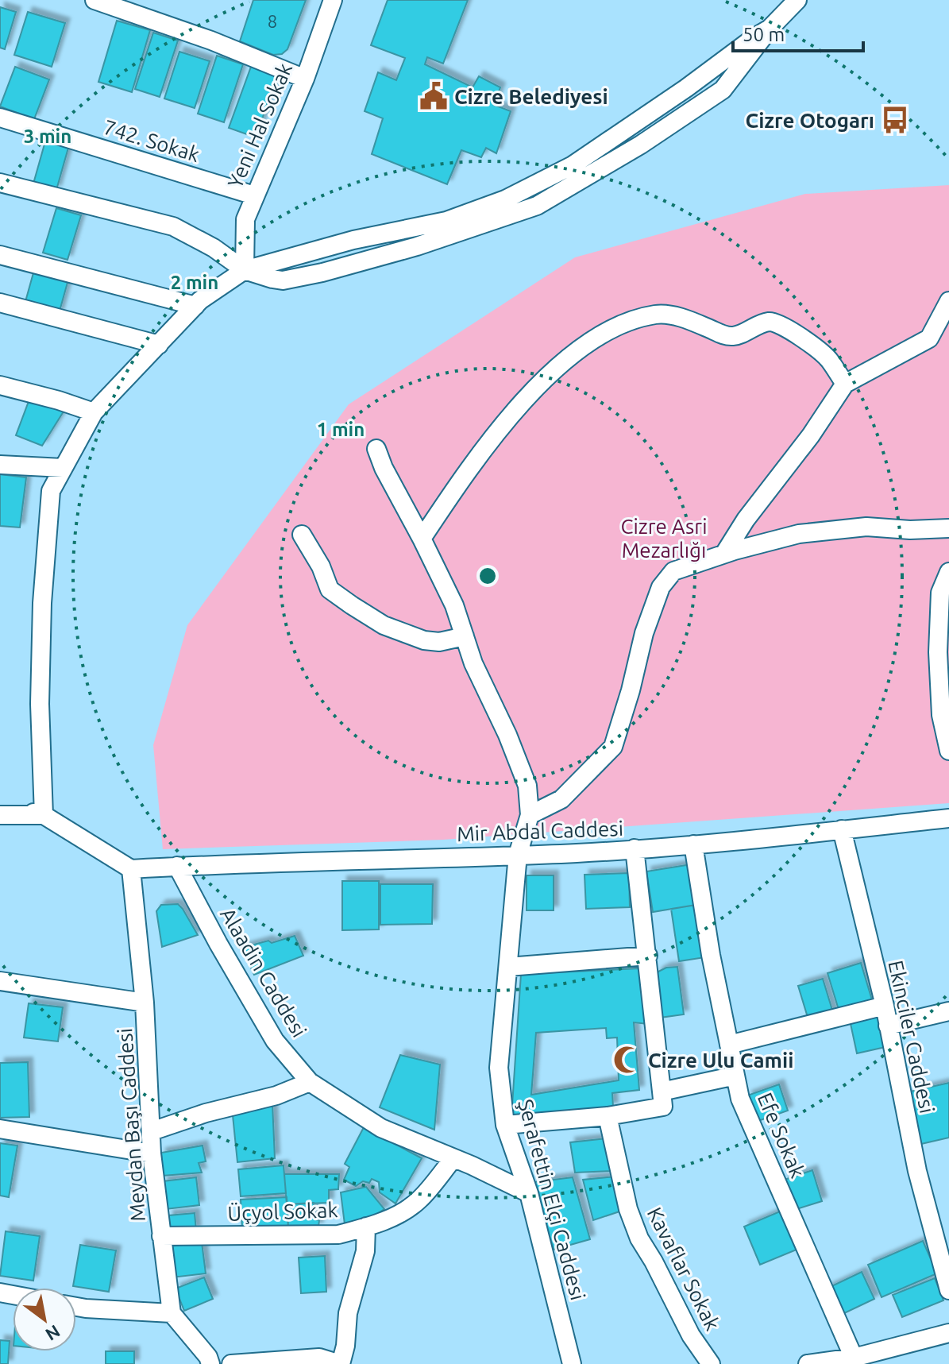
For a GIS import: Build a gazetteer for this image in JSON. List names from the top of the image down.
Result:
{
  "streets": {
    "street": [
      "Yeni Hal Sokak",
      "742. Sokak",
      "Mir Abdal Caddesi",
      "Alaadin Caddesi",
      "Ekinciler Caddesi",
      "Meydan Başı Caddesi",
      "Efe Sokak",
      "Şerafettin Elçi Caddesi",
      "Üçyol Sokak",
      "Kavaflar Sokak"
    ]
  },
  "crossings": [
    ["Yeni Hal Sokak", "742. Sokak"],
    ["Mir Abdal Caddesi", "Alaadin Caddesi"],
    ["Mir Abdal Caddesi", "Ekinciler Caddesi"],
    ["Mir Abdal Caddesi", "Meydan Başı Caddesi"],
    ["Mir Abdal Caddesi", "Efe Sokak"],
    ["Mir Abdal Caddesi", "Şerafettin Elçi Caddesi"],
    ["Alaadin Caddesi", "Şerafettin Elçi Caddesi"],
    ["Alaadin Caddesi", "Üçyol Sokak"],
    ["Meydan Başı Caddesi", "Üçyol Sokak"]
  ],
  "parks": ["Cizre Asri Mezarlığı"],
  "places": {
    "public building": ["Cizre Belediyesi"],
    "bus stop": ["Cizre Otogarı"],
    "mosque": ["Cizre Ulu Camii"]
  },
  "house_numbers": ["8"],
  "scale_bar": "50 m",
  "north": "bottom right",
  "rings": ["3 min", "2 min", "1 min"]
}
